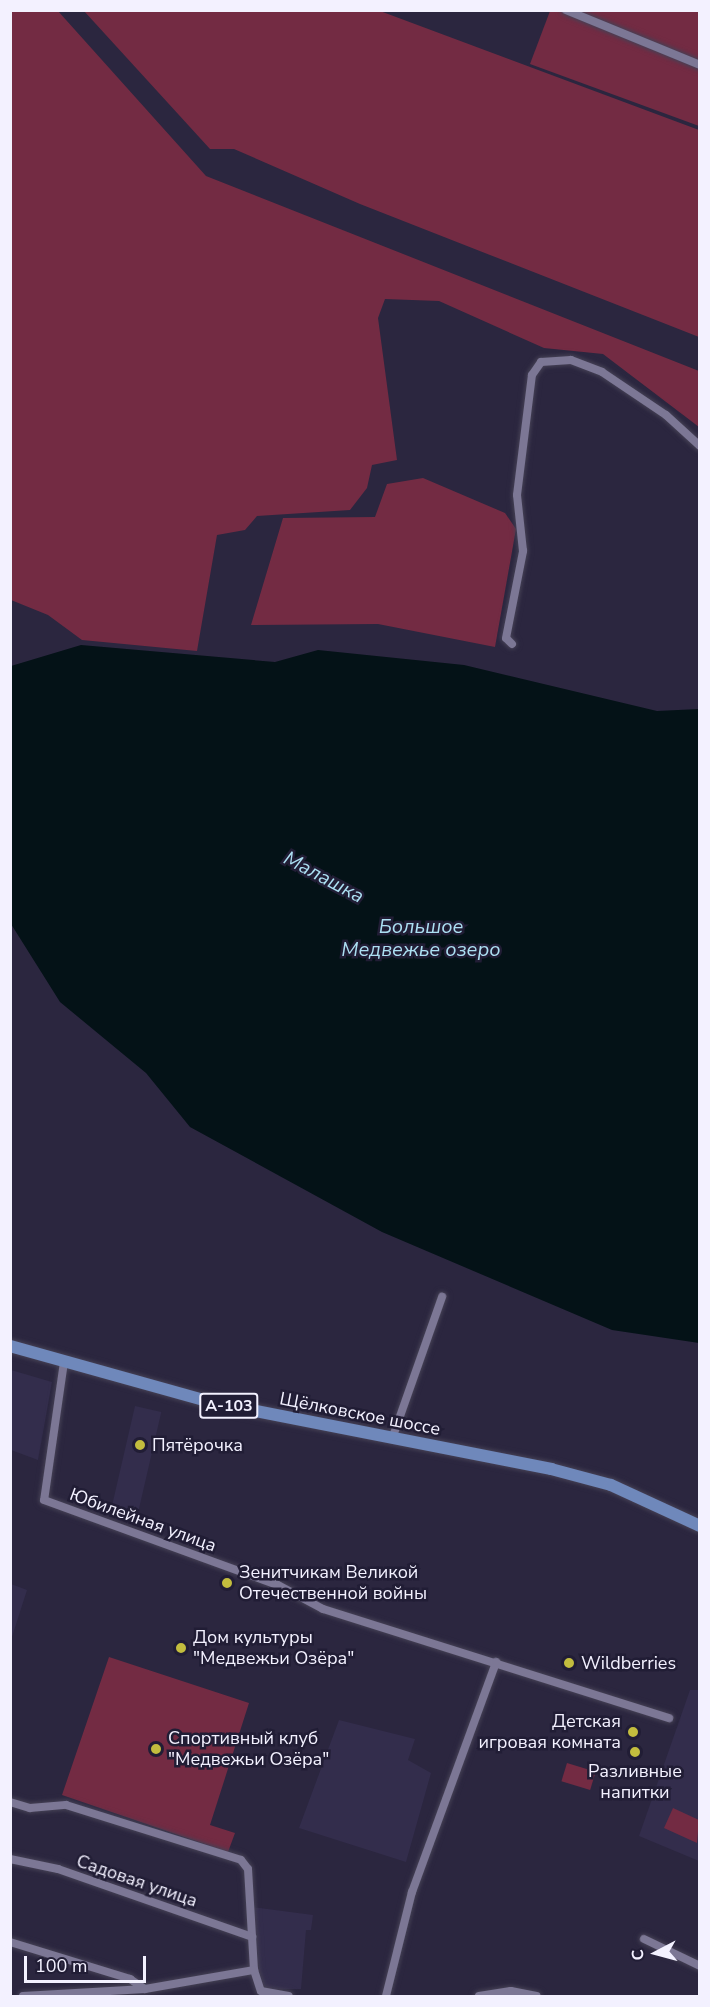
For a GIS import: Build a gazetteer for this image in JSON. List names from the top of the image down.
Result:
{
  "streets": {
    "main road": ["А-103", "Щёлковское шоссе"],
    "street": ["Юбилейная улица", "Садовая улица"]
  },
  "crossings": [
    ["Щёлковское шоссе", "Юбилейная улица"]
  ],
  "water": ["Малашка", "Большое Медвежье озеро"],
  "places": [
    "Пятёрочка",
    "Зенитчикам Великой Отечественной войны",
    "Дом культуры \"Медвежьи Озёра\"",
    "Wildberries",
    "Детская игровая комната",
    "Спортивный клуб \"Медвежьи Озёра\"",
    "Разливные напитки"
  ],
  "scale_bar": "100 m",
  "north": "left"
}
